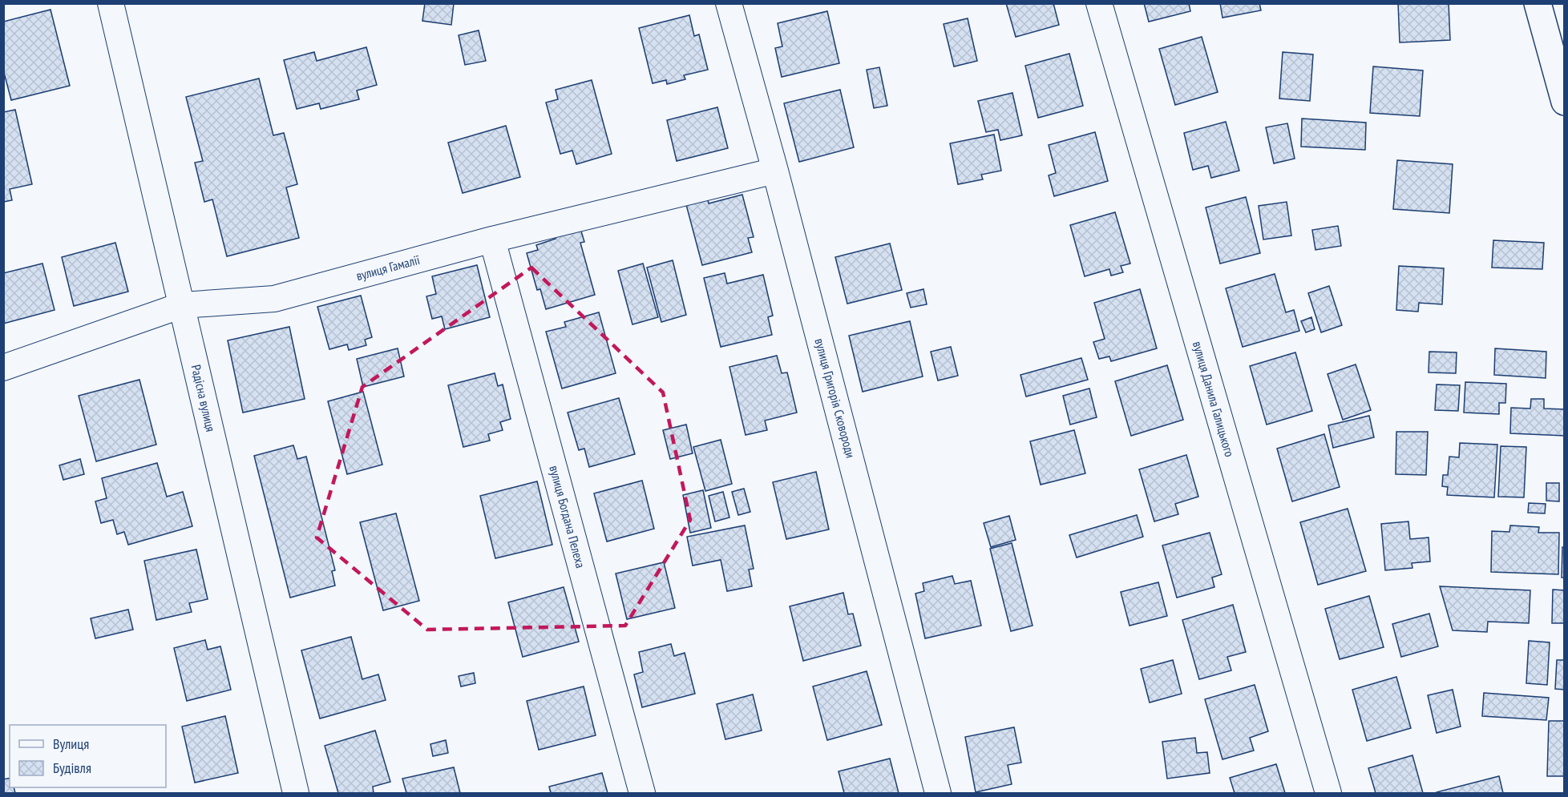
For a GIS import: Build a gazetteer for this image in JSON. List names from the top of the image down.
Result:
{
  "streets": {
    "street": [
      "вулиця Гамалії",
      "Радісна вулиця",
      "вулиця Григорія Сковороди",
      "вулиця Данила Галицького",
      "вулиця Богдана Пелеха"
    ]
  },
  "crossings": [
    ["вулиця Гамалії", "Радісна вулиця"],
    ["вулиця Гамалії", "вулиця Григорія Сковороди"],
    ["вулиця Гамалії", "вулиця Богдана Пелеха"]
  ],
  "legend": ["Вулиця", "Будівля"]
}
